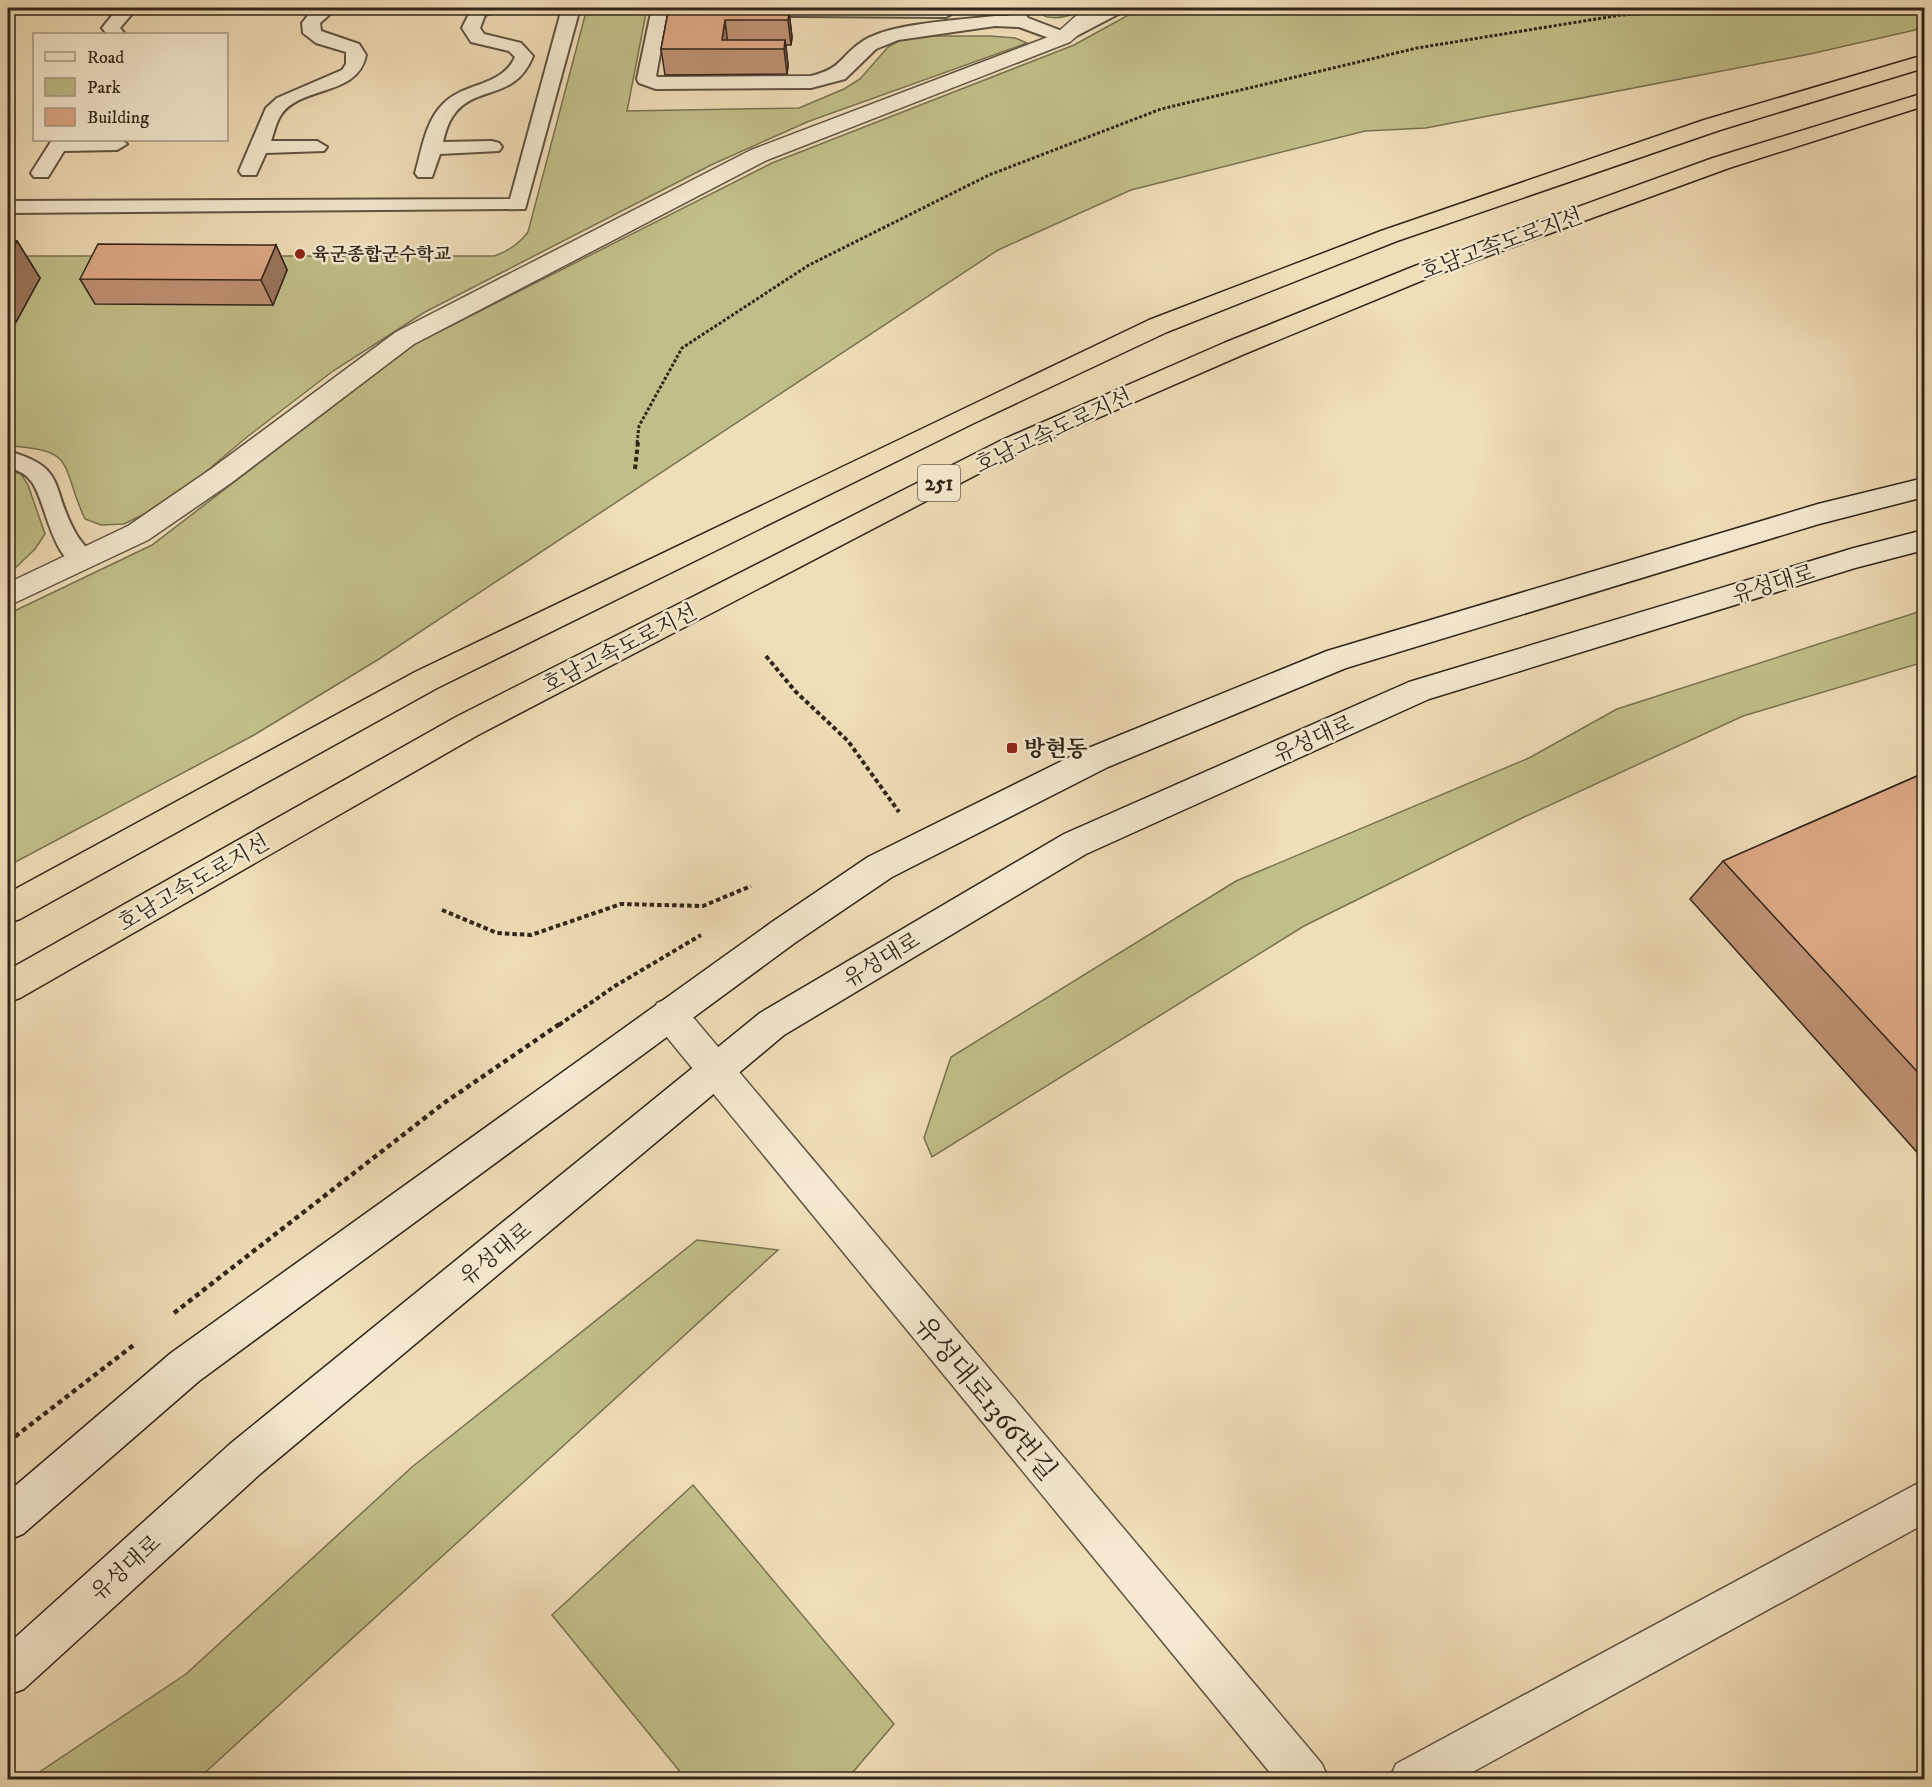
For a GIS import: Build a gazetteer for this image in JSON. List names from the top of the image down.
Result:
{
  "streets": {
    "highway": ["호남고속도로지선", "251"],
    "main road": ["유성대로", "유성대로1366번길"]
  },
  "crossings": [
    ["유성대로", "유성대로1366번길"]
  ],
  "places": {
    "other": ["육군종합군수학교"],
    "transit": ["방현동"]
  },
  "legend": ["Road", "Park", "Building"]
}
